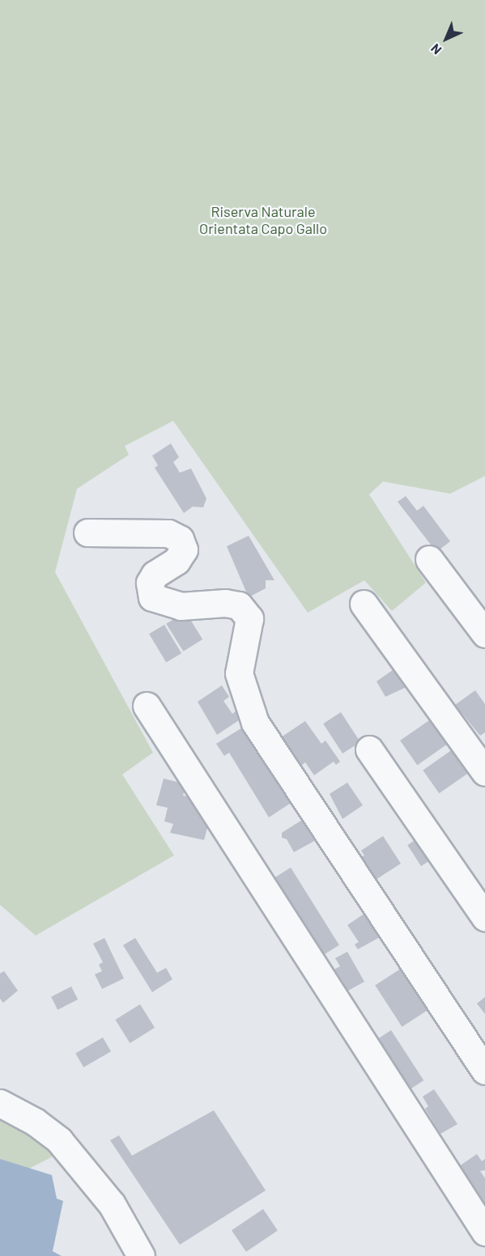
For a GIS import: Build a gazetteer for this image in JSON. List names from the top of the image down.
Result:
{
  "parks": ["Riserva Naturale Orientata Capo Gallo"],
  "north": "bottom left"
}
